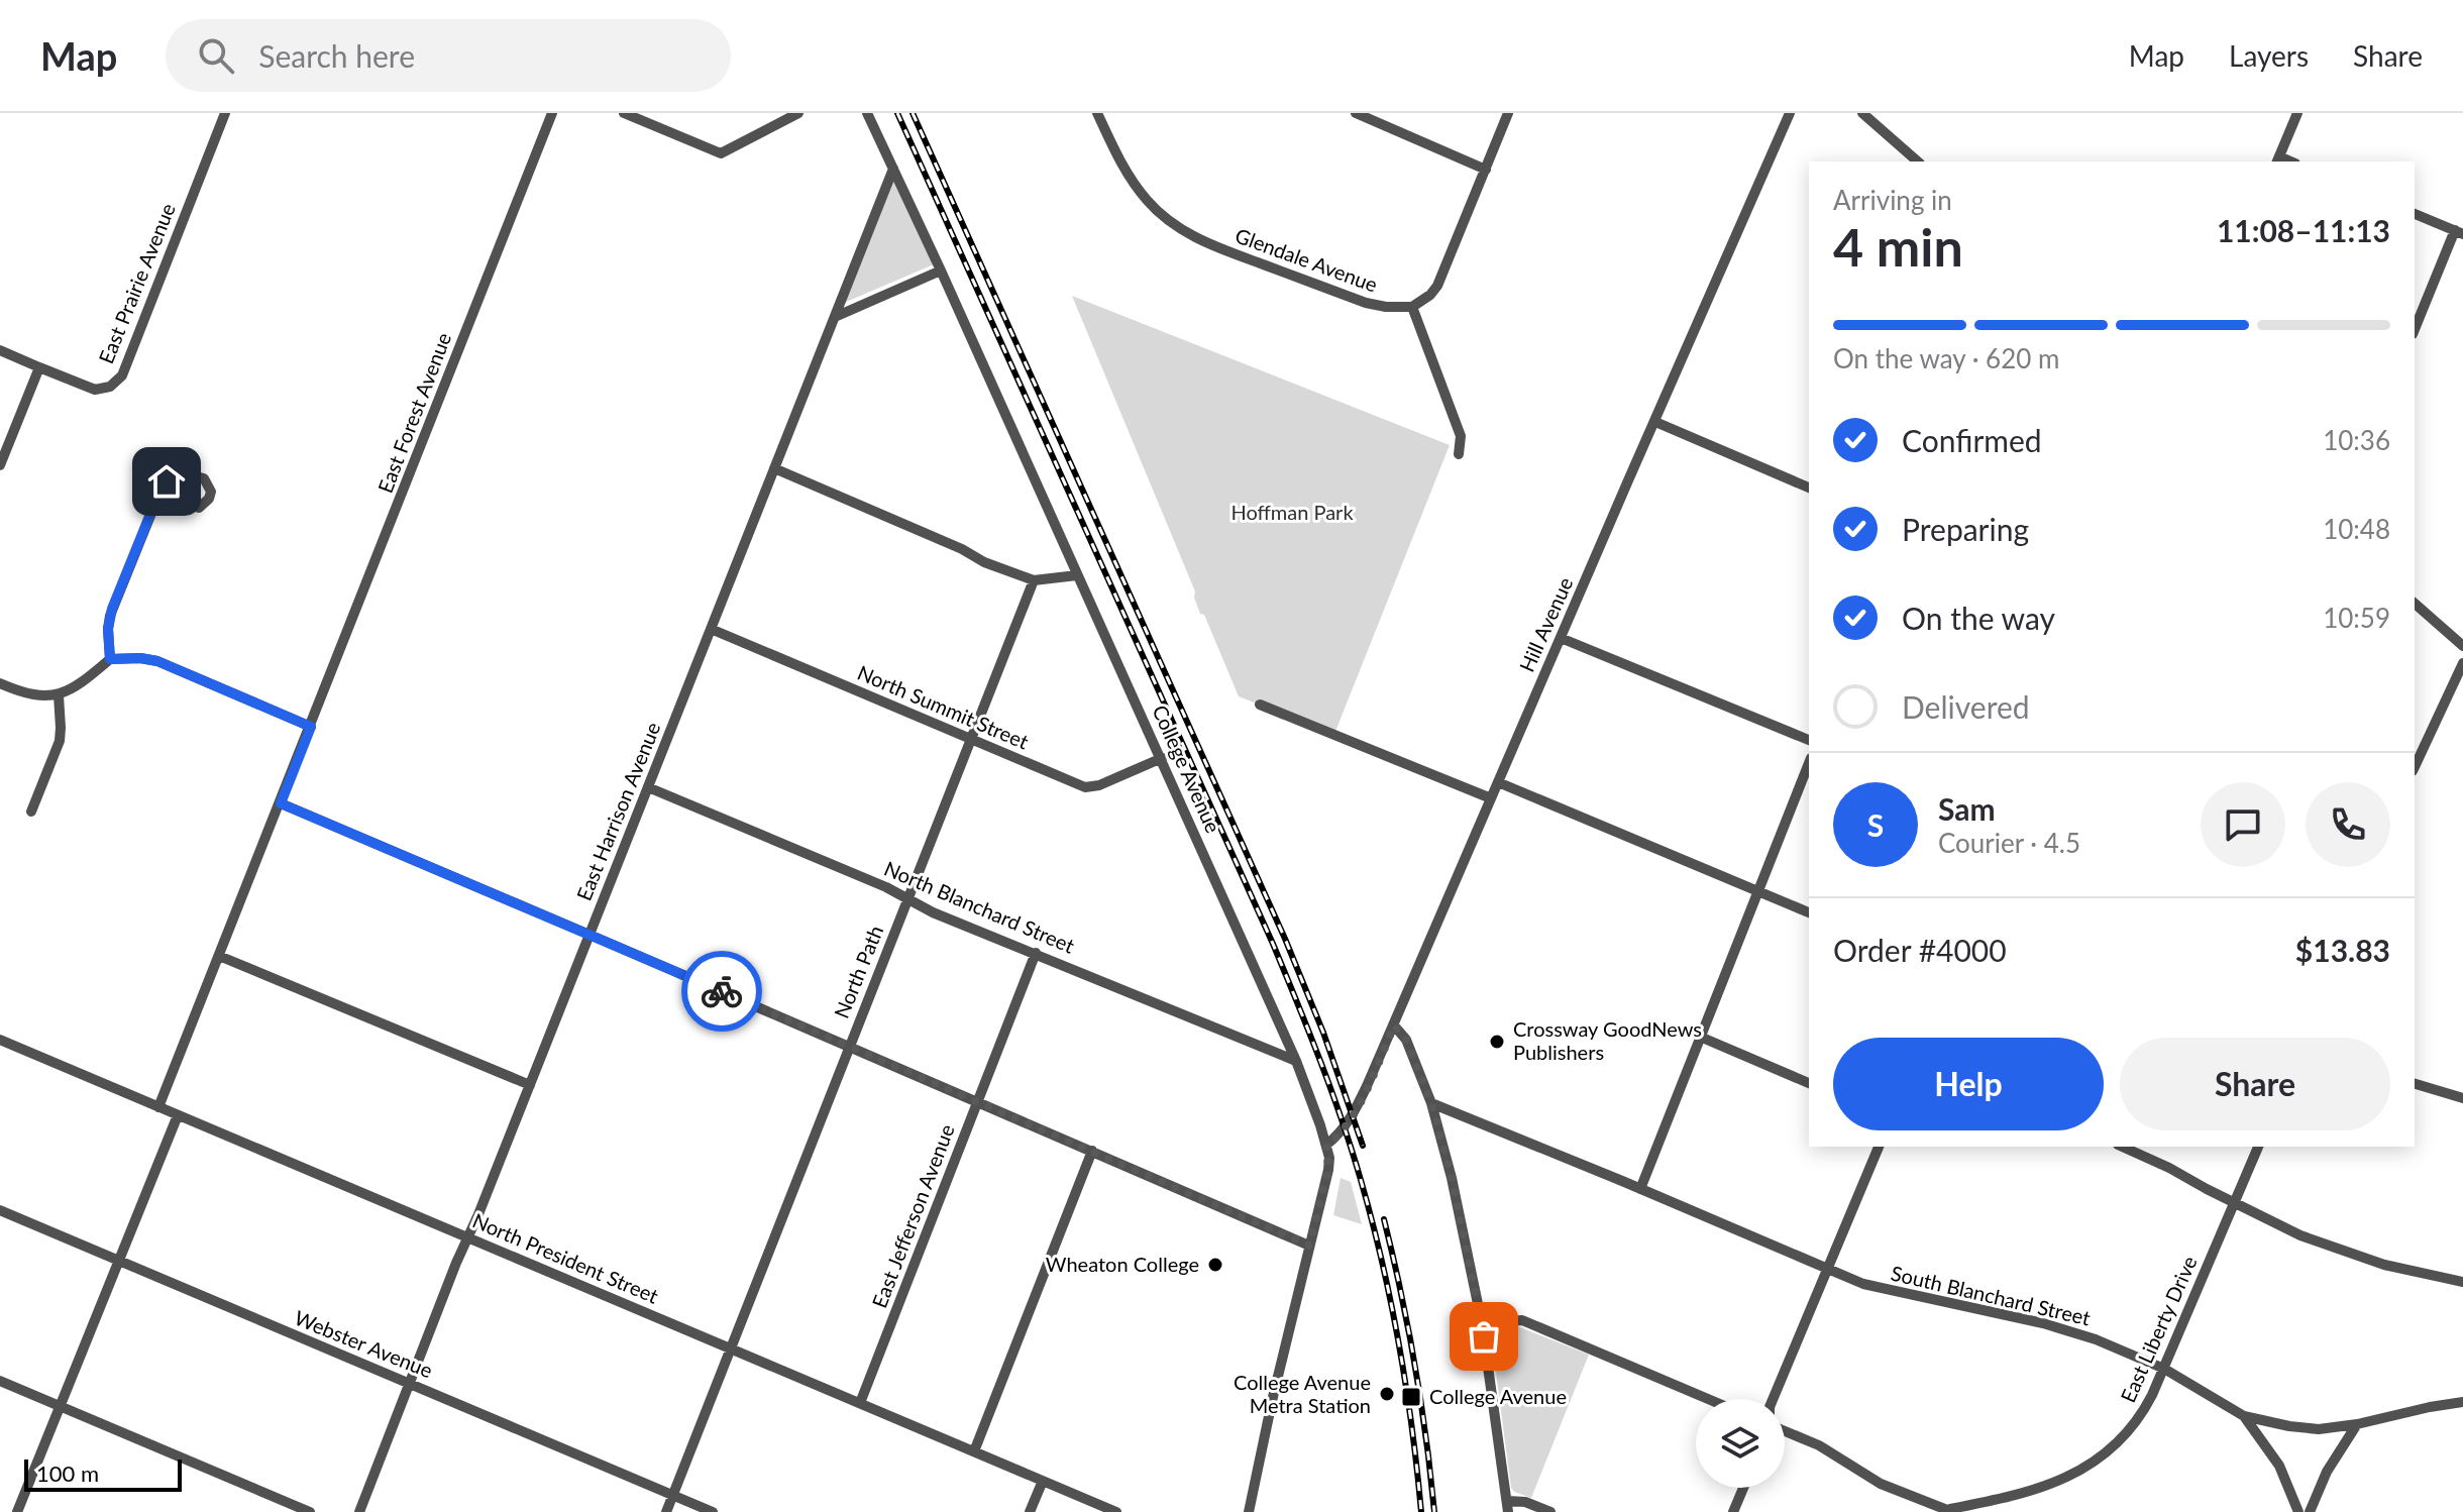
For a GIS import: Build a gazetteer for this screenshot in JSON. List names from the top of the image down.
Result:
{
  "streets": {
    "street": [
      "Glendale Avenue",
      "East Prairie Avenue",
      "East Forest Avenue",
      "Hill Avenue",
      "North Summit Street",
      "College Avenue",
      "East Harrison Avenue",
      "North Blanchard Street",
      "North Path",
      "East Jefferson Avenue",
      "North President Street",
      "South Blanchard Street",
      "East Liberty Drive",
      "Webster Avenue"
    ]
  },
  "crossings": [
    ["Hill Avenue", "College Avenue"],
    ["North Summit Street", "College Avenue"],
    ["North Summit Street", "East Harrison Avenue"],
    ["North Summit Street", "North Path"],
    ["College Avenue", "East Harrison Avenue"],
    ["College Avenue", "North Blanchard Street"],
    ["East Harrison Avenue", "North Blanchard Street"],
    ["East Harrison Avenue", "North President Street"],
    ["East Harrison Avenue", "Webster Avenue"],
    ["North Blanchard Street", "North Path"],
    ["North Blanchard Street", "East Jefferson Avenue"],
    ["North Path", "North President Street"],
    ["North Path", "Webster Avenue"],
    ["East Jefferson Avenue", "North President Street"],
    ["South Blanchard Street", "East Liberty Drive"]
  ],
  "parks": ["Hoffman Park"],
  "places": {
    "other": ["Crossway GoodNews Publishers", "Wheaton College", "College Avenue Metra Station"],
    "transit": ["College Avenue"]
  },
  "scale_bar": "100 m",
  "page": {
    "header": "Map",
    "search": "Search here",
    "nav": ["Map", "Layers", "Share"],
    "heading": ["4 min", "Arriving in", "11:08–11:13"],
    "panel": [
      "Sam",
      "Courier · 4.5",
      "Order #4000",
      "$13.83"
    ],
    "bar": "On the way · 620 m",
    "list": [
      ["Confirmed", "10:36"],
      ["Preparing", "10:48"],
      ["On the way", "10:59"],
      "Delivered"
    ],
    "round": "S",
    "buttons": ["Help", "Share"],
    "scale": "100 m"
  }
}
